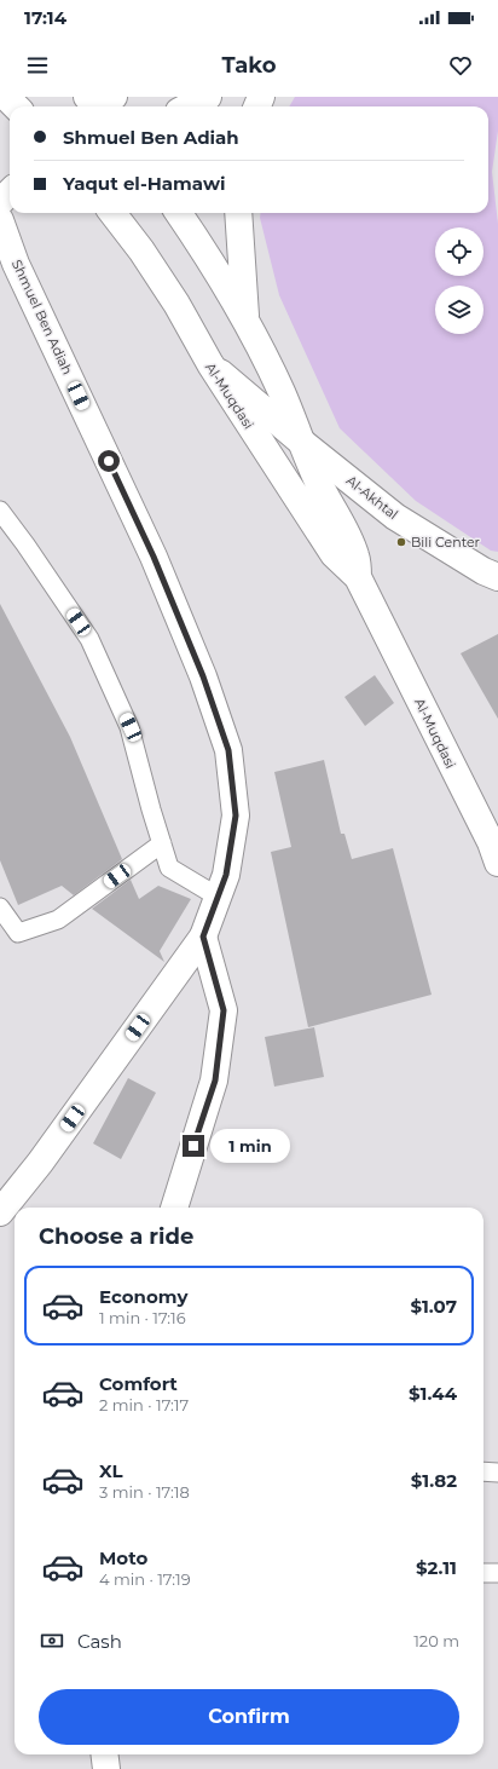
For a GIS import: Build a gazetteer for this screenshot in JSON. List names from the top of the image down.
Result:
{
  "streets": {
    "street": ["Shmuel Ben Adiah", "Al-Muqdasi", "Al-Akhtal"]
  },
  "crossings": [
    ["Al-Muqdasi", "Al-Akhtal"]
  ],
  "places": ["Bili Center"],
  "page": {
    "status": "17:14",
    "header": "Tako",
    "banner": ["Shmuel Ben Adiah", "Yaqut el-Hamawi"],
    "bubble": "1 min",
    "heading": "Choose a ride",
    "list": [
      {
        "name": "Economy",
        "note": "1 min · 17:16",
        "value": "$1.07"
      },
      {
        "name": "Comfort",
        "note": "2 min · 17:17",
        "value": "$1.44"
      },
      {
        "name": "XL",
        "note": "3 min · 17:18",
        "value": "$1.82"
      },
      {
        "name": "Moto",
        "note": "4 min · 17:19",
        "value": "$2.11"
      }
    ],
    "pay": ["Cash", "120 m"],
    "buttons": "Confirm"
  }
}
